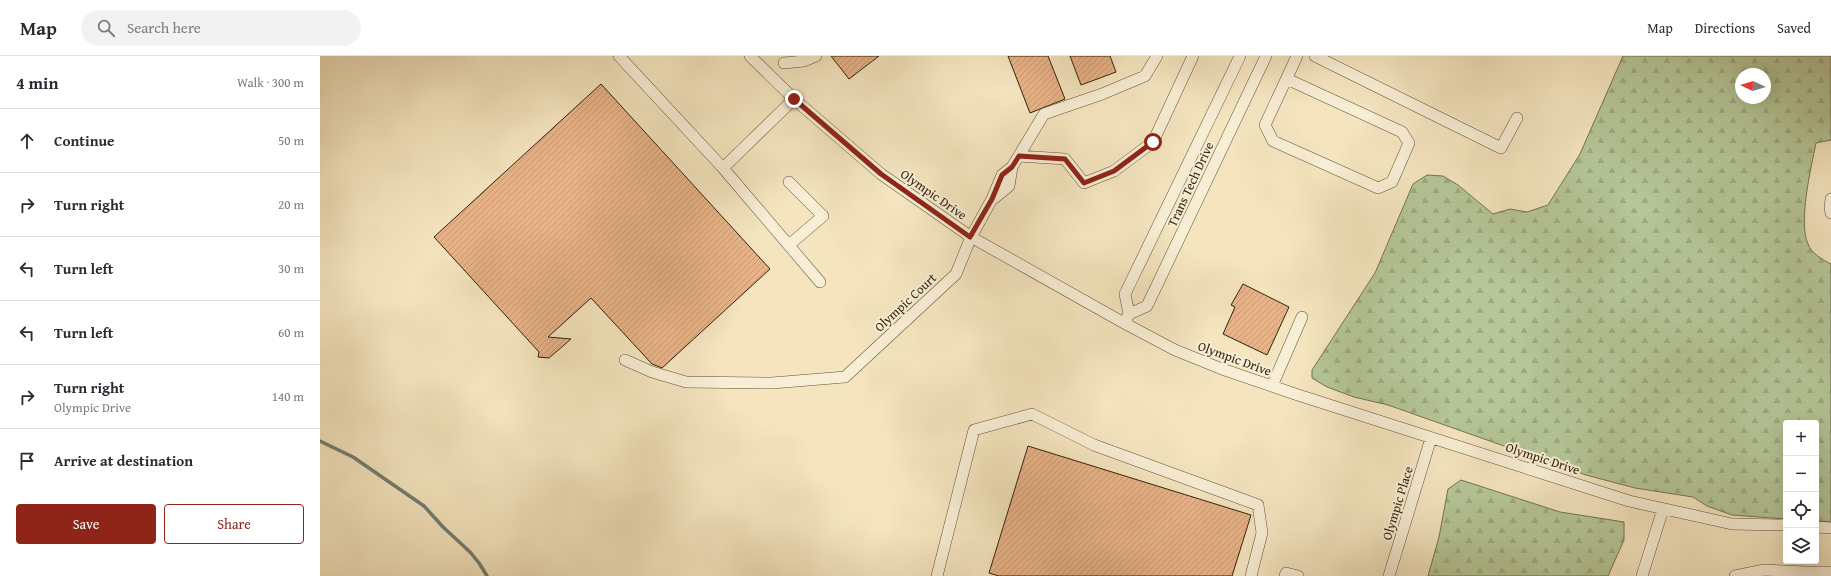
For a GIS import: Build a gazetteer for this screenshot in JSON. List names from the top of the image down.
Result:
{
  "streets": {
    "street": [
      "Trans Tech Drive",
      "Olympic Drive",
      "Olympic Court",
      "Olympic Place"
    ]
  },
  "crossings": [
    ["Trans Tech Drive", "Olympic Drive"],
    ["Olympic Drive", "Olympic Court"],
    ["Olympic Drive", "Olympic Place"]
  ],
  "north": "left",
  "page": {
    "header": "Map",
    "search": "Search here",
    "nav": ["Map", "Directions", "Saved"],
    "heading": ["4 min", "Walk · 300 m"],
    "list": [
      ["Continue", "50 m"],
      ["Turn right", "20 m"],
      ["Turn left", "30 m"],
      ["Turn left", "60 m"],
      ["Turn right", "Olympic Drive", "140 m"],
      "Arrive at destination"
    ],
    "map_buttons": ["+", "−"],
    "buttons": ["Save", "Share"]
  }
}
